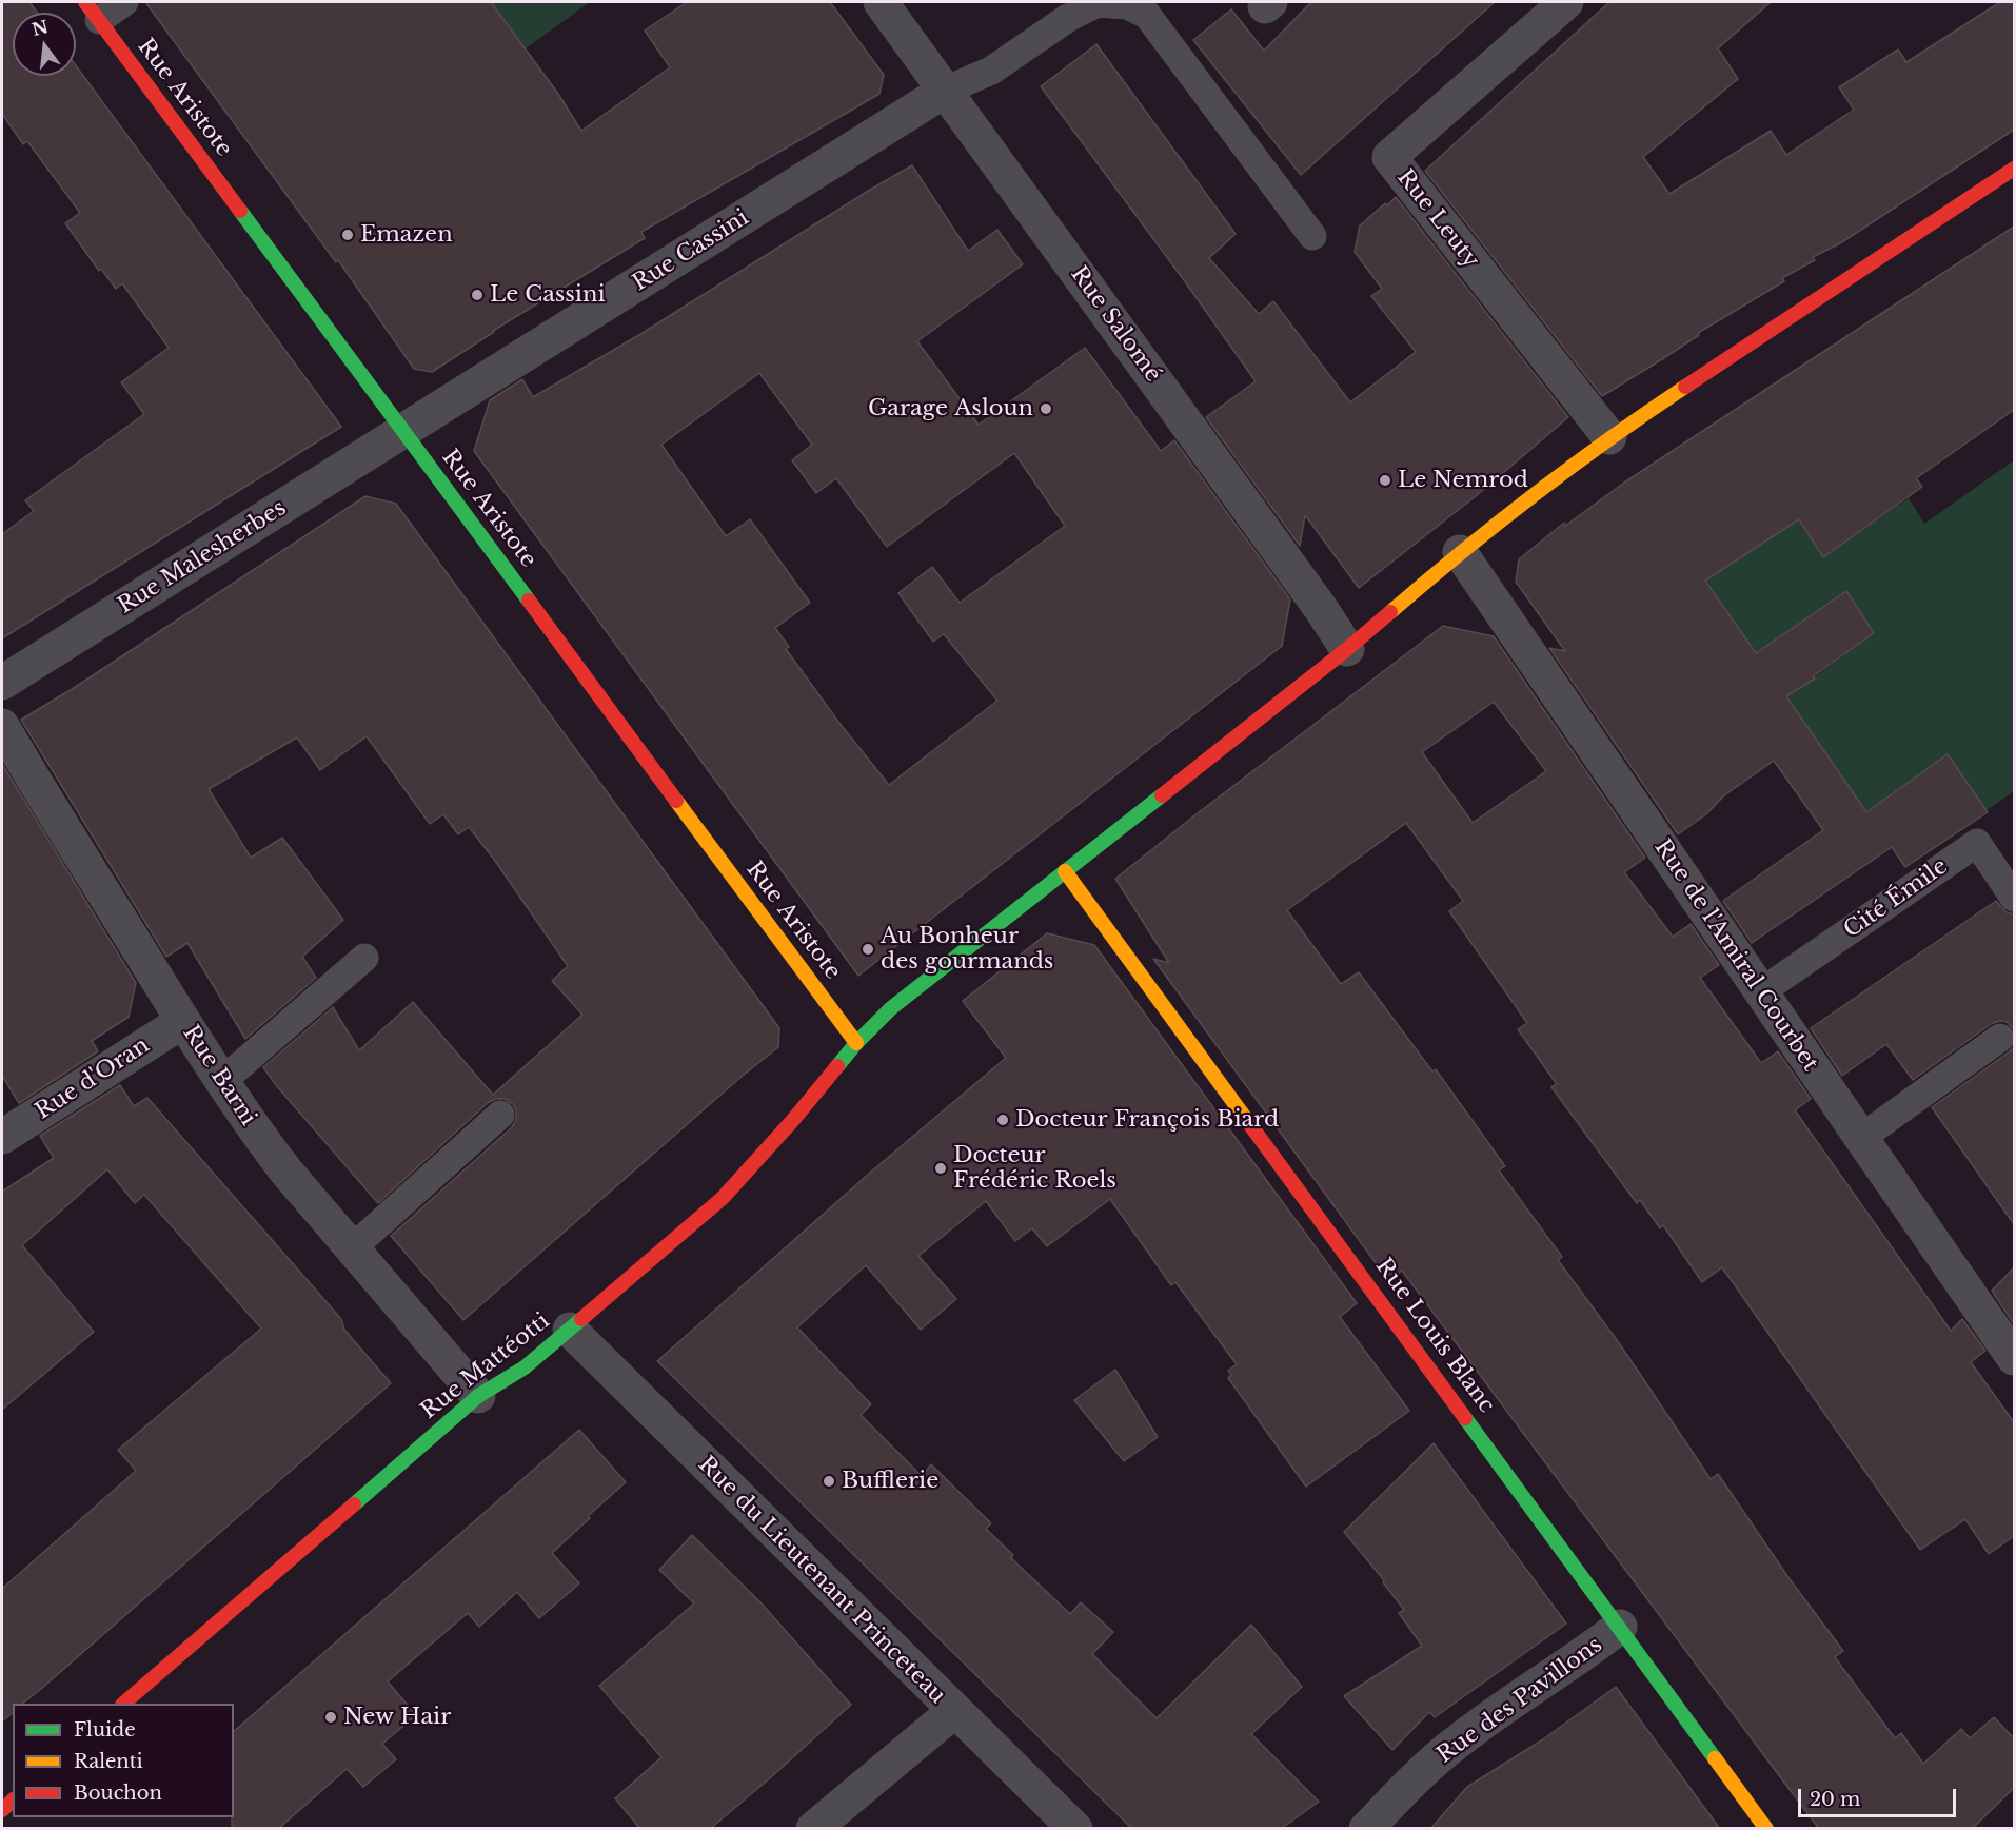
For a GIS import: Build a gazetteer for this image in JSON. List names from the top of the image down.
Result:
{
  "streets": {
    "street": [
      "Rue Aristote",
      "Rue Leuty",
      "Rue Cassini",
      "Rue Salomé",
      "Rue Malesherbes",
      "Rue de l'Amiral Courbet",
      "Rue Barni",
      "Rue d'Oran",
      "Rue Louis Blanc",
      "Rue Mattéotti",
      "Rue du Lieutenant Princeteau",
      "Rue des Pavillons"
    ],
    "lane": ["Cité Émile"]
  },
  "crossings": [
    ["Rue Aristote", "Rue Cassini"],
    ["Rue Aristote", "Rue Malesherbes"],
    ["Rue Aristote", "Rue Mattéotti"],
    ["Rue Leuty", "Rue Mattéotti"],
    ["Rue Cassini", "Rue Salomé"],
    ["Rue Cassini", "Rue Malesherbes"],
    ["Rue Salomé", "Rue Mattéotti"],
    ["Cité Émile", "Rue de l'Amiral Courbet"],
    ["Rue de l'Amiral Courbet", "Rue Mattéotti"],
    ["Rue Barni", "Rue d'Oran"],
    ["Rue Barni", "Rue Mattéotti"],
    ["Rue Louis Blanc", "Rue Mattéotti"],
    ["Rue Louis Blanc", "Rue des Pavillons"],
    ["Rue Mattéotti", "Rue du Lieutenant Princeteau"]
  ],
  "places": [
    "Emazen",
    "Le Cassini",
    "Garage Asloun",
    "Le Nemrod",
    "Au Bonheur des gourmands",
    "Docteur François Biard",
    "Docteur Frédéric Roels",
    "Bufflerie",
    "New Hair"
  ],
  "legend": ["Fluide", "Ralenti", "Bouchon"],
  "scale_bar": "20 m",
  "north": "top"
}
